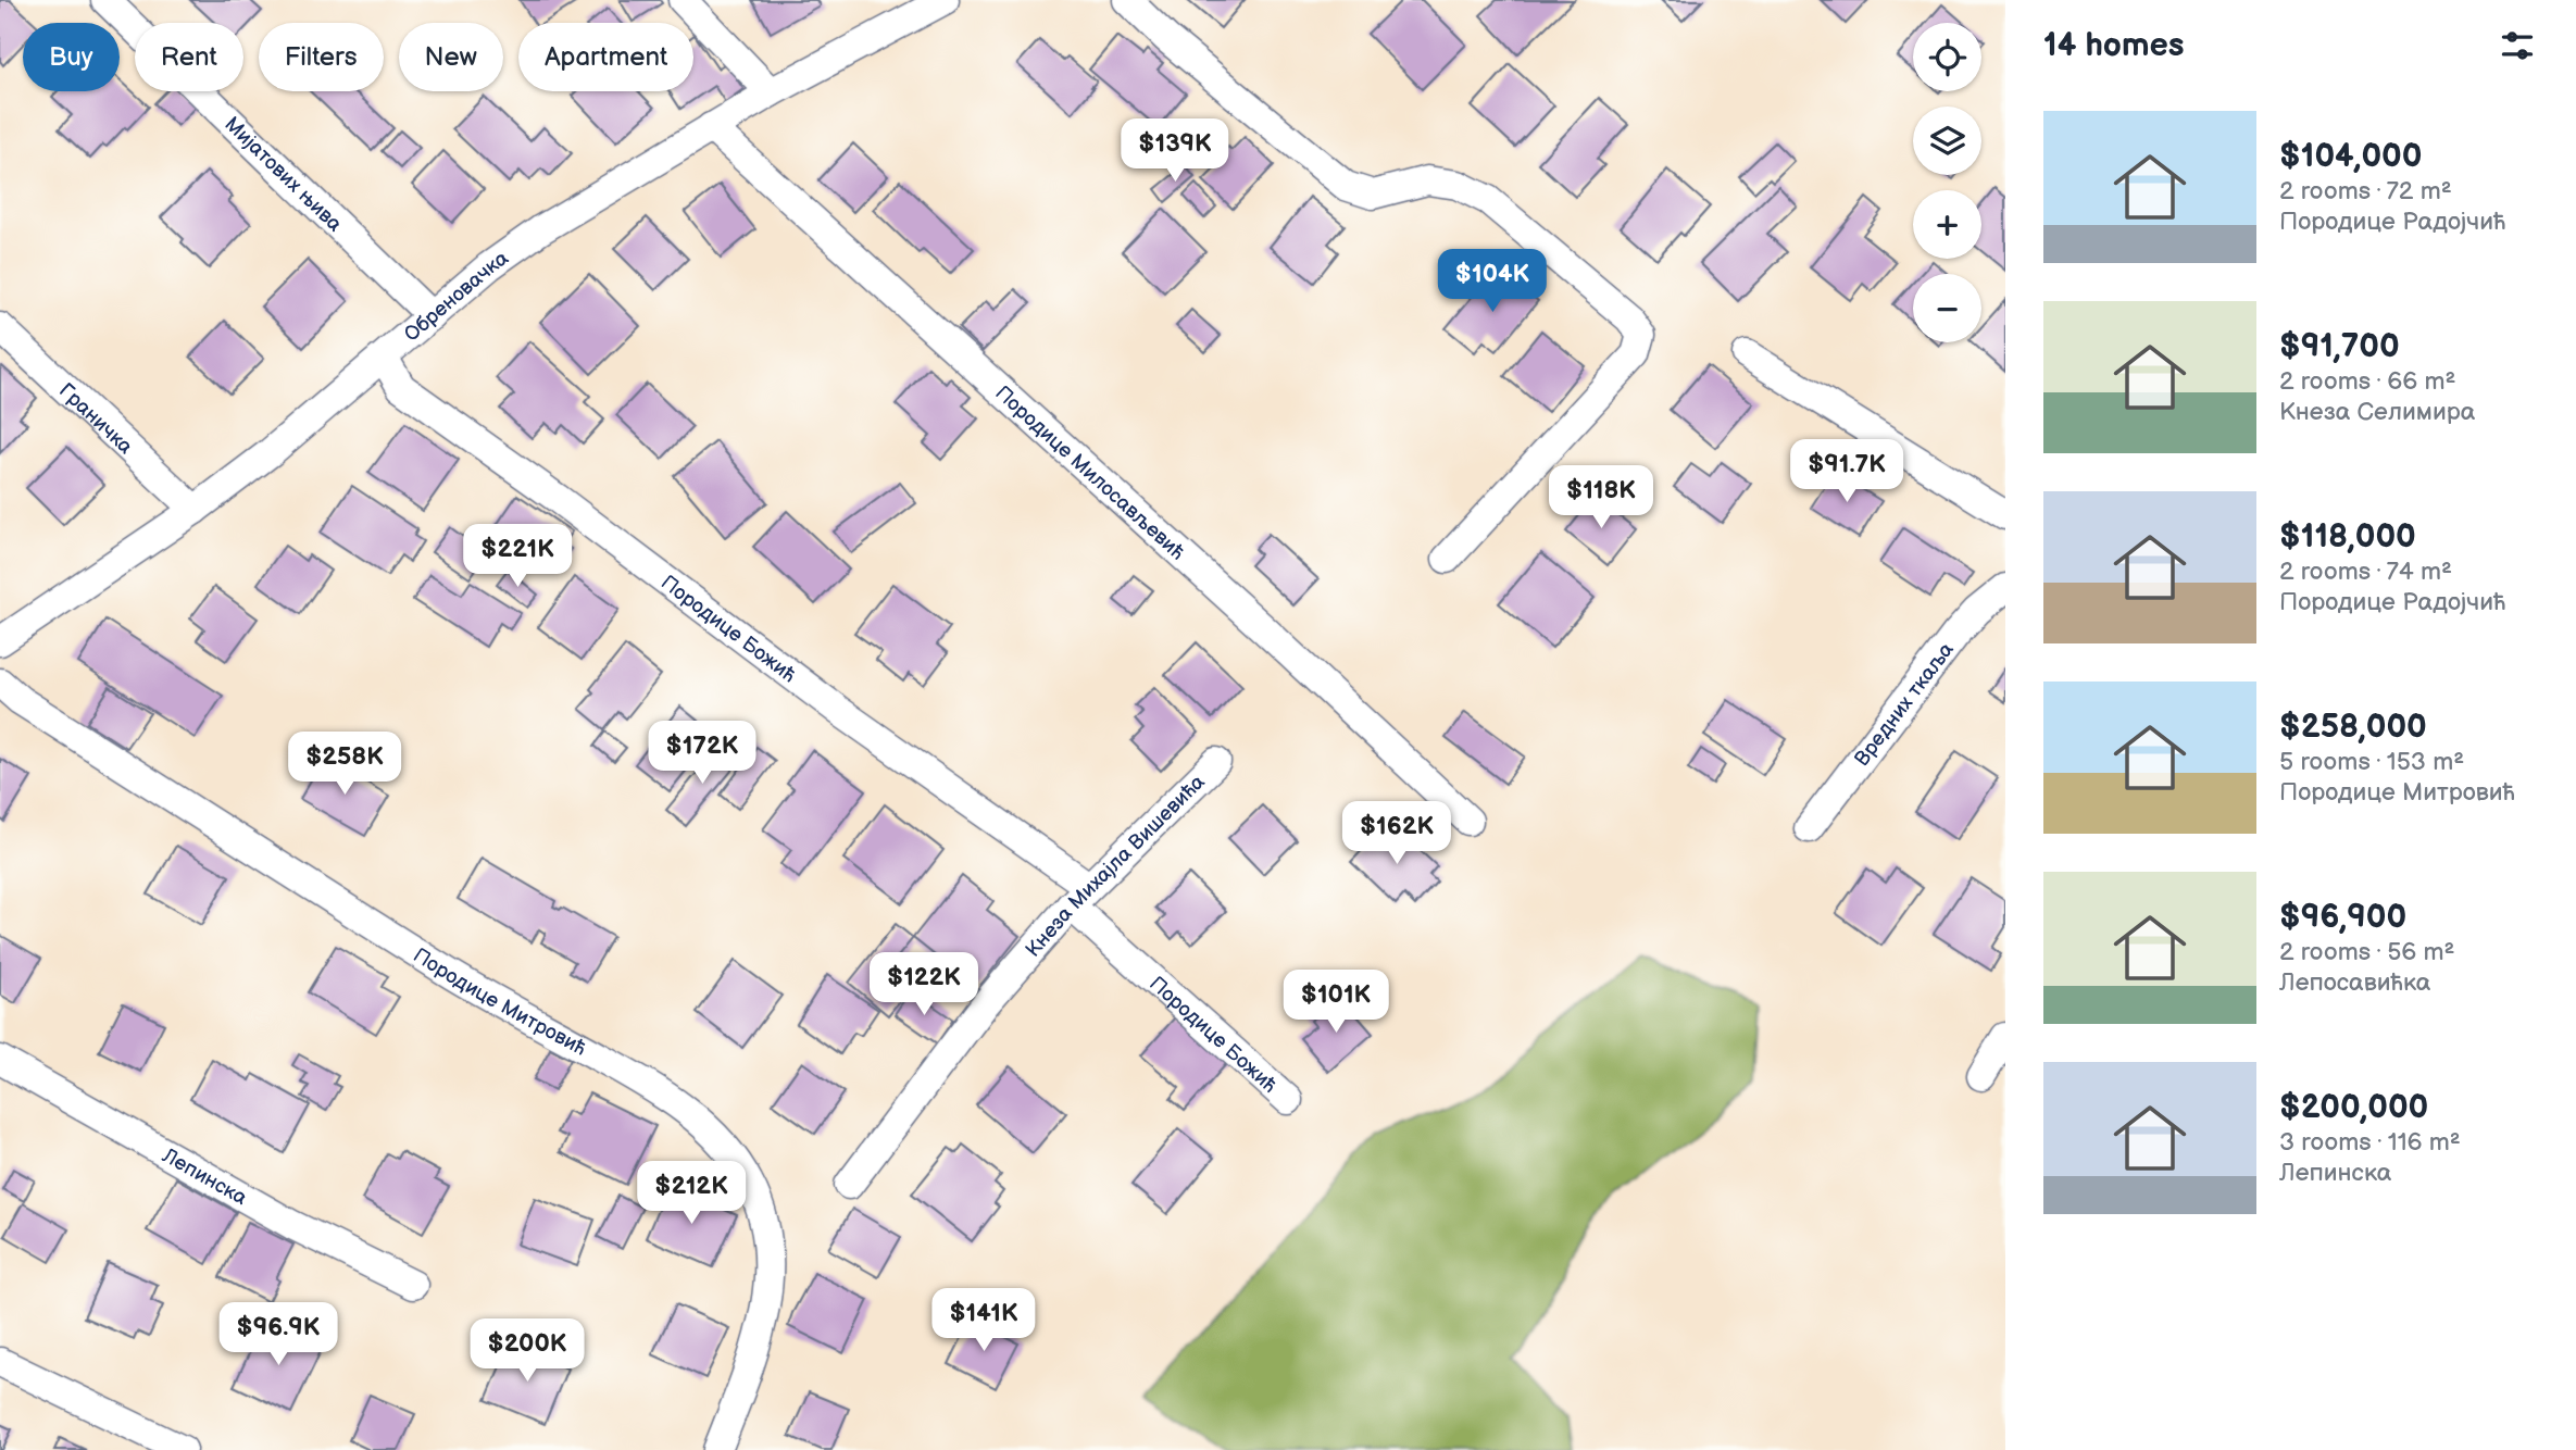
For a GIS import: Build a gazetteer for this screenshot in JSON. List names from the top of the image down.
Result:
{
  "streets": {
    "street": [
      "Мијатових њива",
      "Обреновачка",
      "Граничка",
      "Породице Милосављевић",
      "Породице Божић",
      "Вредних ткаља",
      "Кнеза Михајла Вишевића",
      "Породице Митровић",
      "Лепинска"
    ]
  },
  "crossings": [
    ["Мијатових њива", "Обреновачка"],
    ["Обреновачка", "Граничка"],
    ["Обреновачка", "Породице Милосављевић"],
    ["Обреновачка", "Породице Божић"],
    ["Породице Божић", "Кнеза Михајла Вишевића"]
  ],
  "page": {
    "heading": "14 homes",
    "map_buttons": ["+", "−"],
    "chip": [
      "Buy",
      "Rent",
      "Filters",
      "New",
      "Apartment"
    ],
    "list": [
      {
        "name": "$104,000",
        "note": "2 rooms · 72 m² · Породице Радојчић"
      },
      {
        "name": "$91,700",
        "note": "2 rooms · 66 m² · Кнеза Селимира"
      },
      {
        "name": "$118,000",
        "note": "2 rooms · 74 m² · Породице Радојчић"
      },
      {
        "name": "$258,000",
        "note": "5 rooms · 153 m² · Породице Митровић"
      },
      {
        "name": "$96,900",
        "note": "2 rooms · 56 m² · Лепосавићка"
      },
      {
        "name": "$200,000",
        "note": "3 rooms · 116 m² · Лепинска"
      }
    ],
    "price": [
      "$139K",
      "$104K",
      "$91.7K",
      "$118K",
      "$221K",
      "$172K",
      "$258K",
      "$162K",
      "$122K",
      "$101K",
      "$212K",
      "$141K",
      "$96.9K",
      "$200K"
    ]
  }
}
